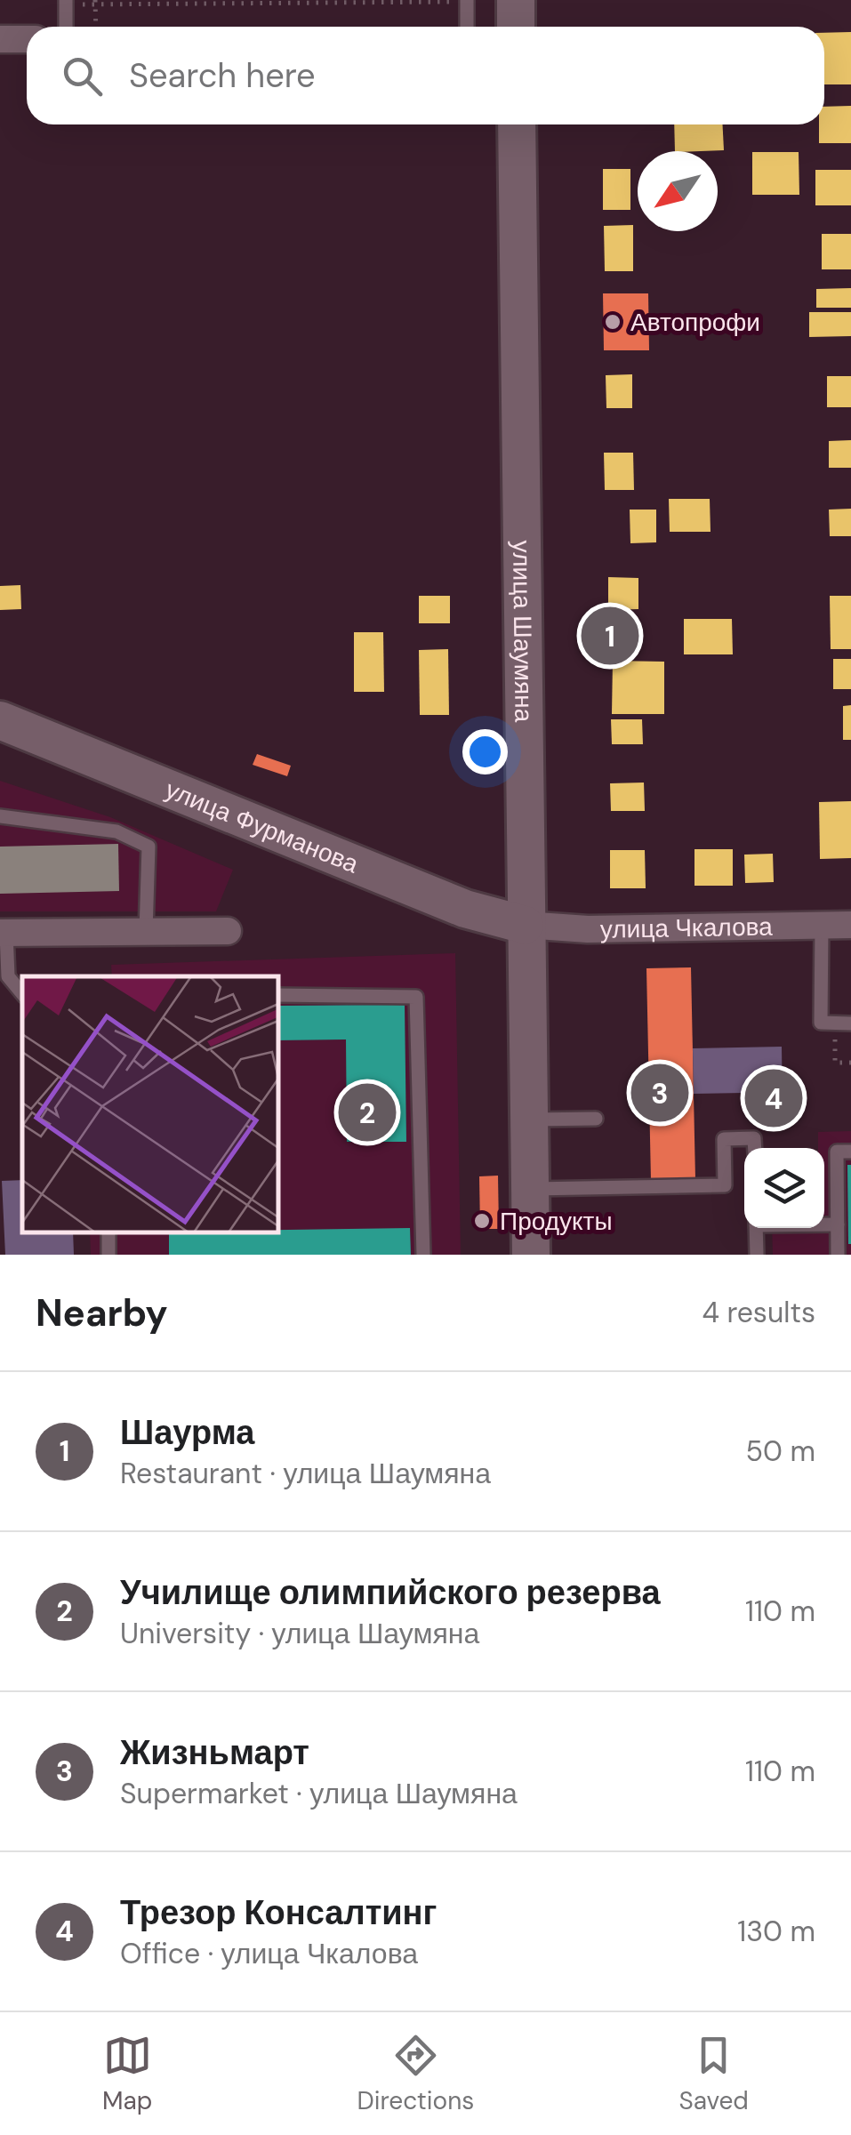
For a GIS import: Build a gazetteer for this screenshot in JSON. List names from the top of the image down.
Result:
{
  "streets": {
    "street": ["улица Шаумяна", "улица Фурманова", "улица Чкалова"]
  },
  "crossings": [
    ["улица Шаумяна", "улица Фурманова"],
    ["улица Шаумяна", "улица Чкалова"],
    ["улица Фурманова", "улица Чкалова"]
  ],
  "places": ["Автопрофи", "Продукты"],
  "north": "bottom left",
  "page": {
    "search": "Search here",
    "pins": [
      "1",
      "3",
      "4",
      "2"
    ],
    "heading": ["Nearby", "4 results"],
    "list": [
      {
        "mark": "1",
        "name": "Шаурма",
        "note": "Restaurant · улица Шаумяна",
        "value": "50 m"
      },
      {
        "mark": "2",
        "name": "Училище олимпийского резерва",
        "note": "University · улица Шаумяна",
        "value": "110 m"
      },
      {
        "mark": "3",
        "name": "Жизньмарт",
        "note": "Supermarket · улица Шаумяна",
        "value": "110 m"
      },
      {
        "mark": "4",
        "name": "Трезор Консалтинг",
        "note": "Office · улица Чкалова",
        "value": "130 m"
      }
    ],
    "nav": ["Map", "Directions", "Saved"]
  }
}
